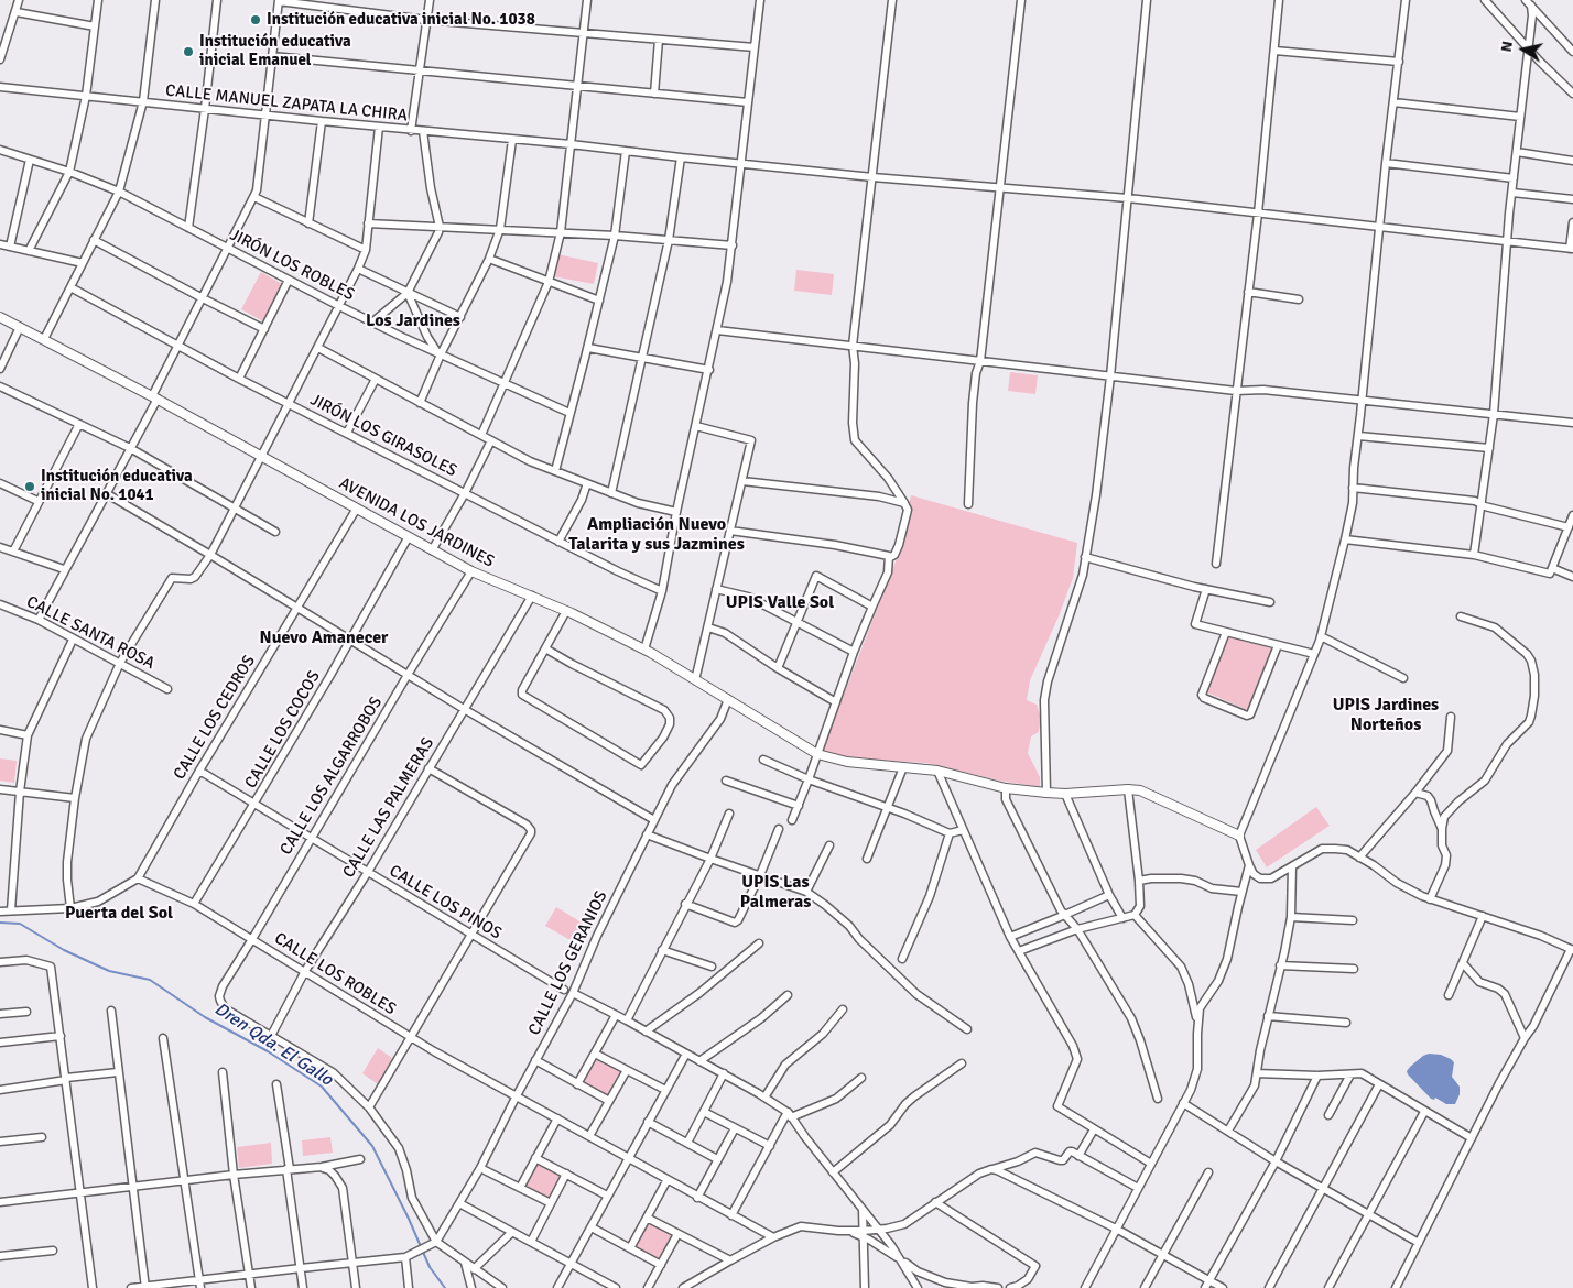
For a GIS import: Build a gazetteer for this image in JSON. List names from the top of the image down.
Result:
{
  "streets": {
    "street": [
      "CALLE MANUEL ZAPATA LA CHIRA",
      "JIRÓN LOS ROBLES",
      "JIRÓN LOS GIRASOLES",
      "AVENIDA LOS JARDINES",
      "CALLE SANTA ROSA",
      "CALLE LOS CEDROS",
      "CALLE LOS COCOS",
      "CALLE LOS ALGARROBOS",
      "CALLE LAS PALMERAS",
      "CALLE LOS PINOS",
      "CALLE LOS GERANIOS",
      "CALLE LOS ROBLES"
    ]
  },
  "crossings": [
    ["AVENIDA LOS JARDINES", "CALLE LOS CEDROS"],
    ["AVENIDA LOS JARDINES", "CALLE LOS COCOS"],
    ["AVENIDA LOS JARDINES", "CALLE LOS ALGARROBOS"],
    ["AVENIDA LOS JARDINES", "CALLE LAS PALMERAS"],
    ["AVENIDA LOS JARDINES", "CALLE LOS GERANIOS"],
    ["CALLE LOS CEDROS", "CALLE LOS PINOS"],
    ["CALLE LOS CEDROS", "CALLE LOS ROBLES"],
    ["CALLE LOS COCOS", "CALLE LOS PINOS"],
    ["CALLE LOS COCOS", "CALLE LOS ROBLES"],
    ["CALLE LOS ALGARROBOS", "CALLE LAS PALMERAS"],
    ["CALLE LOS ALGARROBOS", "CALLE LOS PINOS"],
    ["CALLE LOS ALGARROBOS", "CALLE LOS ROBLES"],
    ["CALLE LAS PALMERAS", "CALLE LOS PINOS"],
    ["CALLE LAS PALMERAS", "CALLE LOS ROBLES"],
    ["CALLE LOS GERANIOS", "CALLE LOS ROBLES"]
  ],
  "districts": [
    "Los Jardines",
    "Ampliación Nuevo Talarita y sus Jazmines",
    "UPIS Valle Sol",
    "Nuevo Amanecer",
    "UPIS Jardines Norteños",
    "UPIS Las Palmeras",
    "Puerta del Sol"
  ],
  "water": ["Dren Qda. El Gallo"],
  "places": ["Institución educativa inicial No. 1038", "Institución educativa inicial Emanuel", "Institución educativa inicial No. 1041"],
  "north": "left"
}
